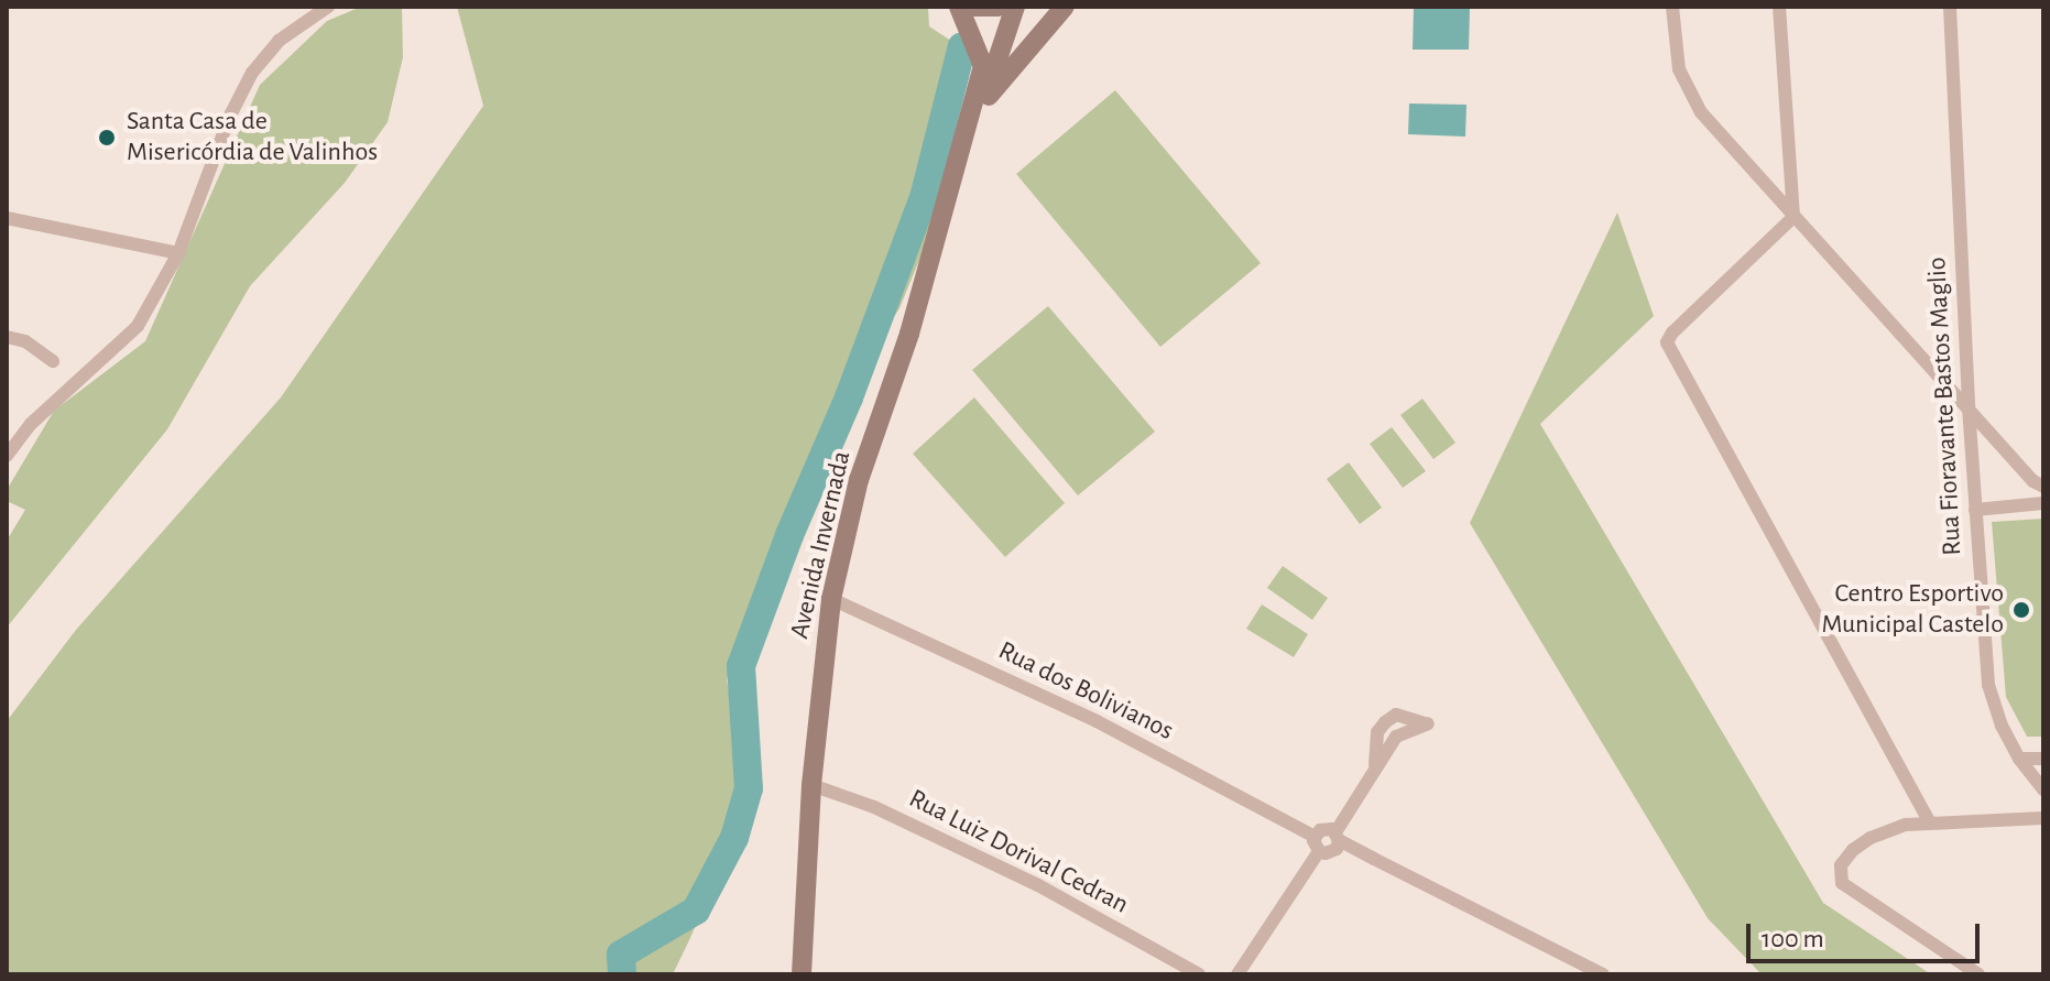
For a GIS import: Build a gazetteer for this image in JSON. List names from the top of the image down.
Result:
{
  "streets": {
    "main road": ["Avenida Invernada"],
    "street": ["Rua Fioravante Bastos Maglio", "Rua dos Bolivianos", "Rua Luiz Dorival Cedran"]
  },
  "crossings": [
    ["Avenida Invernada", "Rua dos Bolivianos"],
    ["Avenida Invernada", "Rua Luiz Dorival Cedran"]
  ],
  "places": ["Santa Casa de Misericórdia de Valinhos", "Centro Esportivo Municipal Castelo"],
  "scale_bar": "100 m"
}
